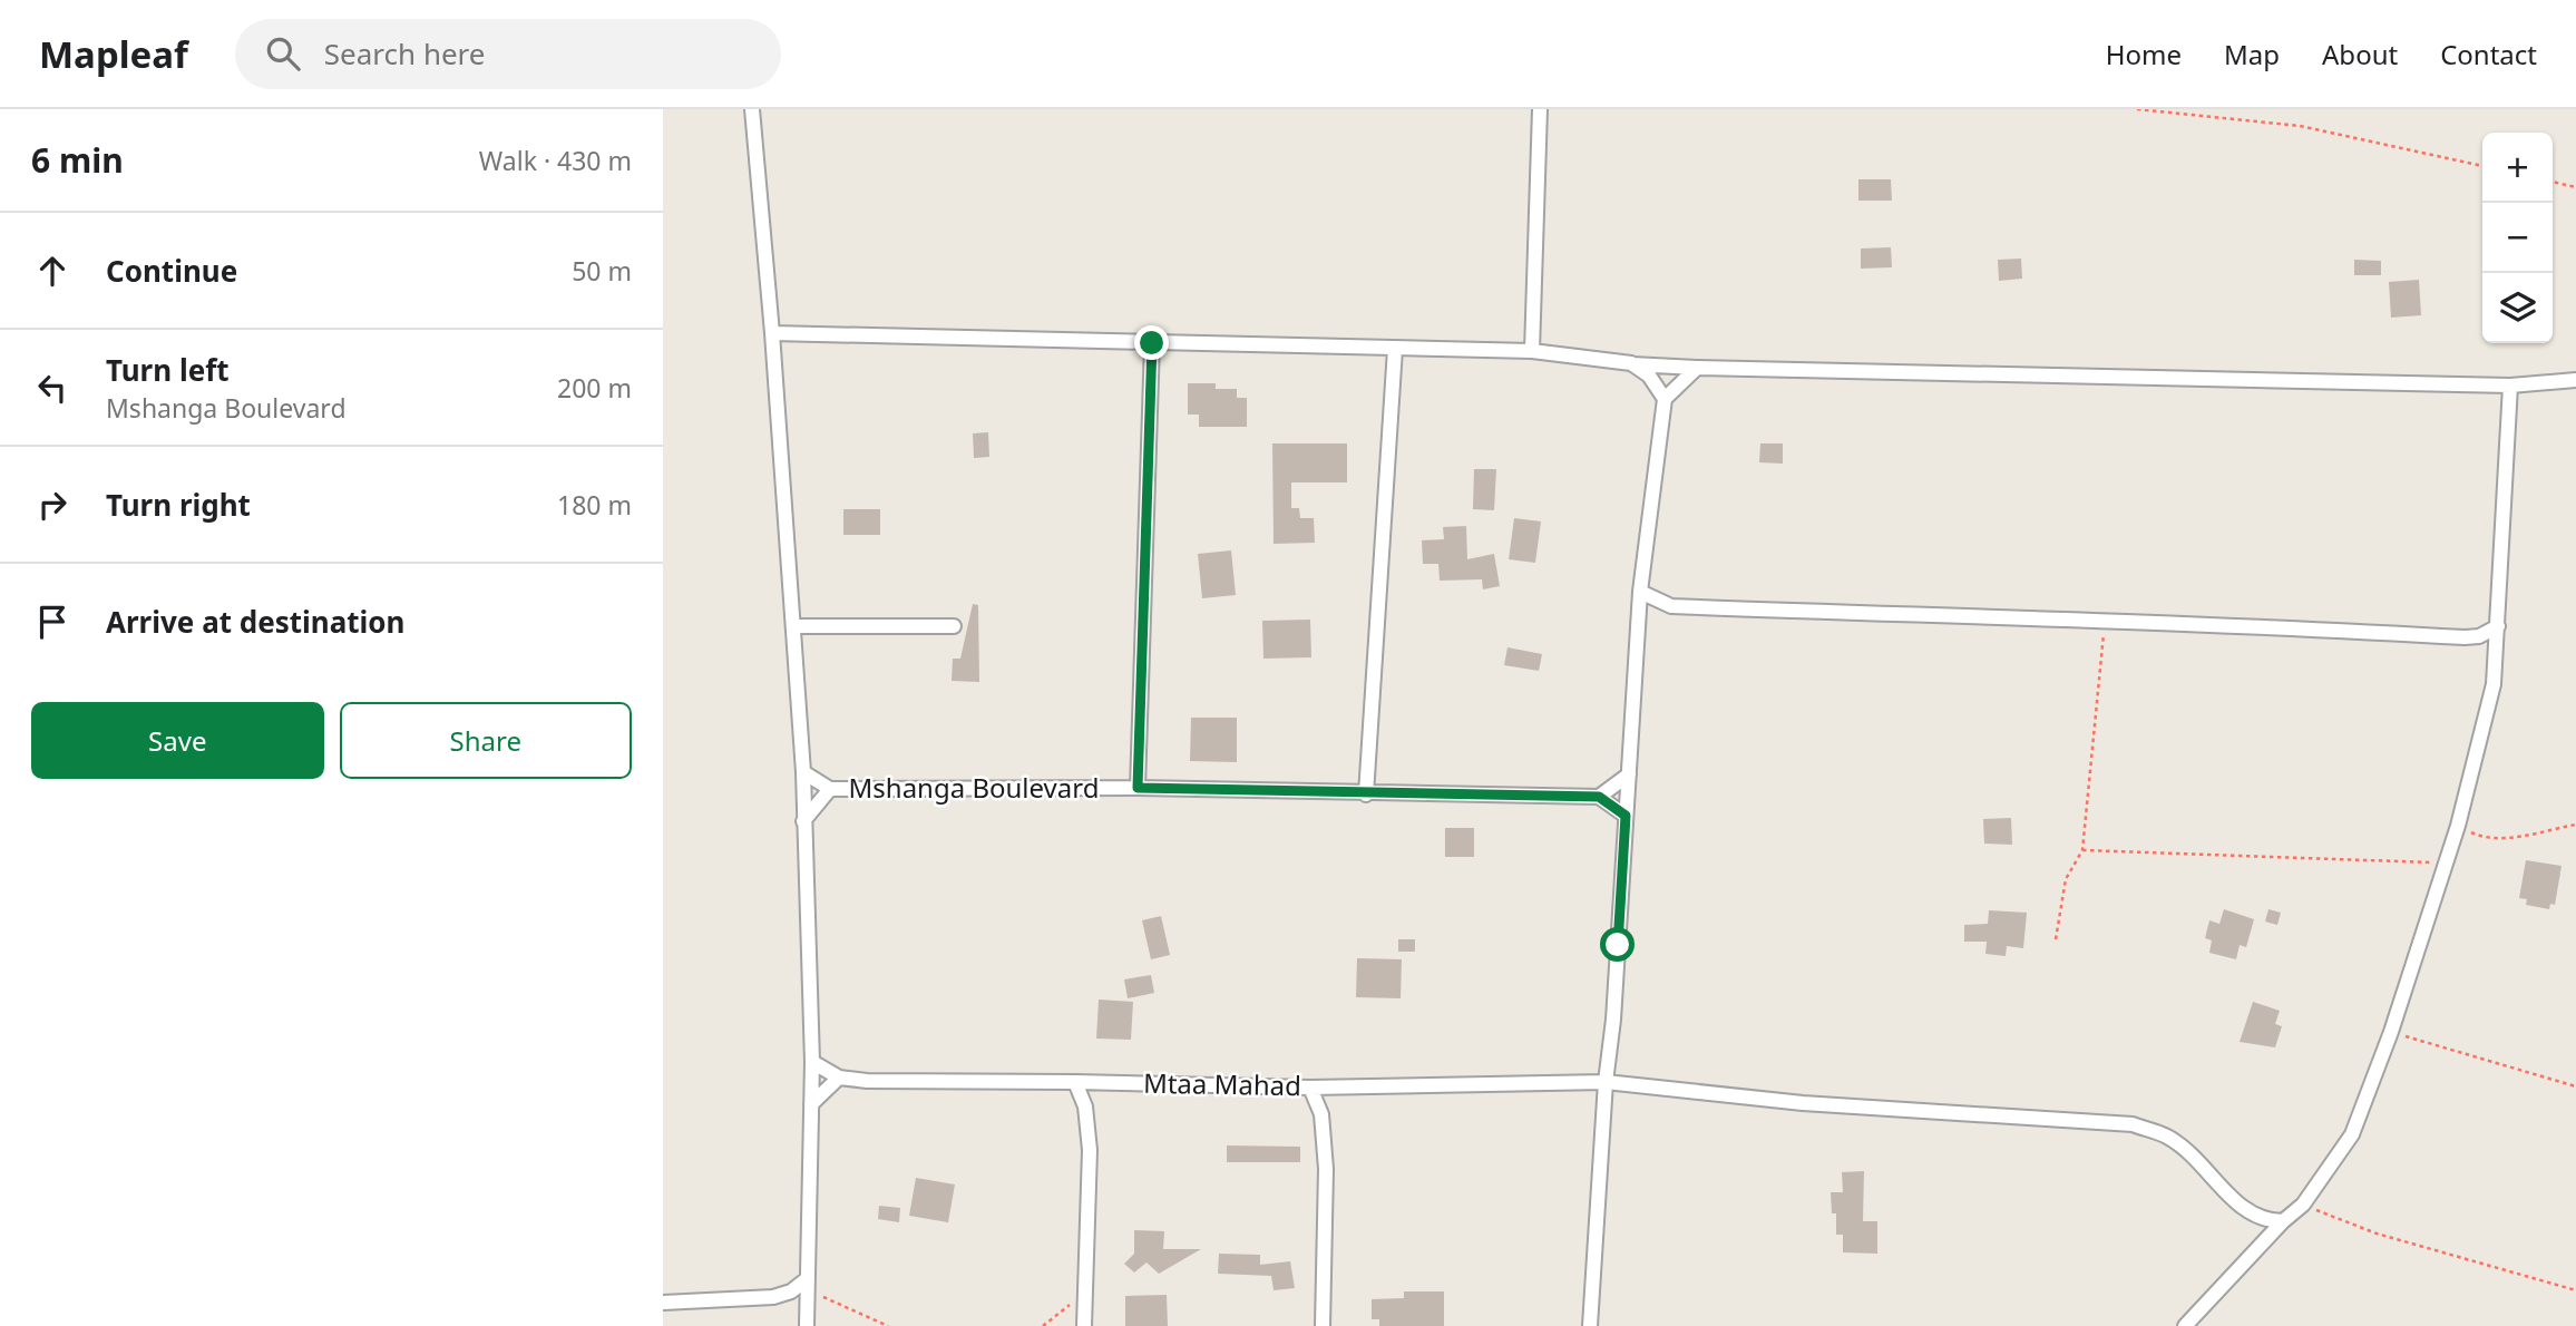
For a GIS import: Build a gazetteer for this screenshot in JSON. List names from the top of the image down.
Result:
{
  "streets": {
    "street": ["Mshanga Boulevard", "Mtaa Mahad"]
  },
  "page": {
    "header": "Mapleaf",
    "search": "Search here",
    "nav": [
      "Home",
      "Map",
      "About",
      "Contact"
    ],
    "heading": ["6 min", "Walk · 430 m"],
    "map_buttons": ["+", "−"],
    "list": [
      ["Continue", "50 m"],
      ["Turn left", "Mshanga Boulevard", "200 m"],
      ["Turn right", "180 m"],
      "Arrive at destination"
    ],
    "buttons": ["Save", "Share"]
  }
}
